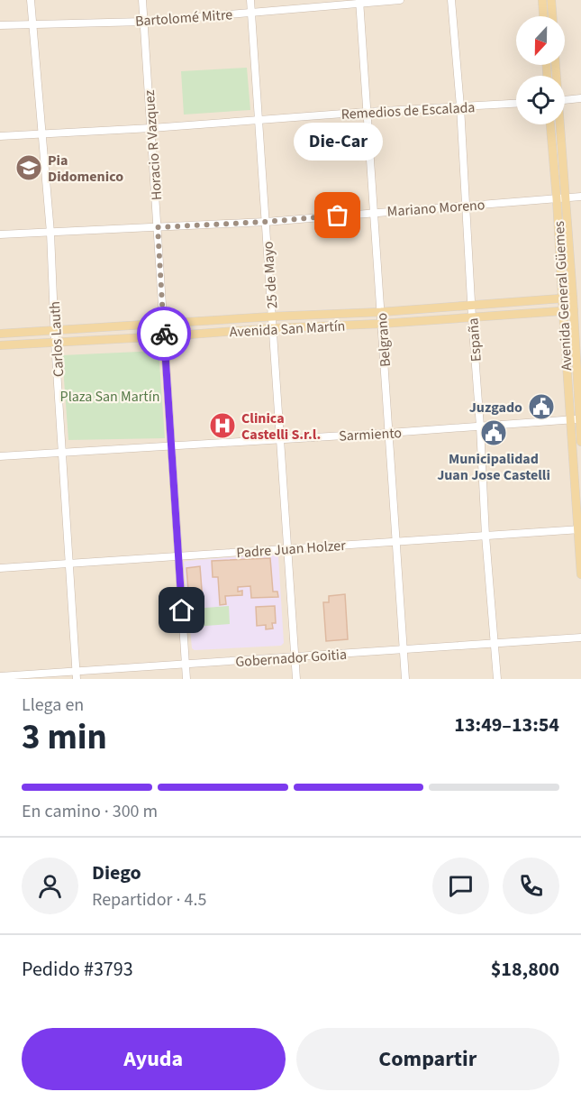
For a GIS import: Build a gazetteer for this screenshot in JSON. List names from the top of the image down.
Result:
{
  "streets": {
    "main road": ["Avenida General Güemes", "Avenida San Martín"],
    "street": [
      "Bartolomé Mitre",
      "Remedios de Escalada",
      "Horacio R Vazquez",
      "Mariano Moreno",
      "25 de Mayo",
      "Carlos Lauth",
      "Belgrano",
      "España",
      "Sarmiento",
      "Padre Juan Holzer",
      "Gobernador Goitia"
    ]
  },
  "crossings": [
    ["Bartolomé Mitre", "Horacio R Vazquez"],
    ["Bartolomé Mitre", "25 de Mayo"],
    ["Bartolomé Mitre", "Carlos Lauth"],
    ["Bartolomé Mitre", "Belgrano"],
    ["Remedios de Escalada", "Horacio R Vazquez"],
    ["Remedios de Escalada", "25 de Mayo"],
    ["Remedios de Escalada", "Carlos Lauth"],
    ["Remedios de Escalada", "Belgrano"],
    ["Remedios de Escalada", "España"],
    ["Horacio R Vazquez", "Mariano Moreno"],
    ["Horacio R Vazquez", "Avenida San Martín"],
    ["Horacio R Vazquez", "Sarmiento"],
    ["Horacio R Vazquez", "Padre Juan Holzer"],
    ["Horacio R Vazquez", "Gobernador Goitia"],
    ["Mariano Moreno", "25 de Mayo"],
    ["Mariano Moreno", "Avenida General Güemes"],
    ["Mariano Moreno", "Carlos Lauth"],
    ["Mariano Moreno", "Belgrano"],
    ["Mariano Moreno", "España"],
    ["25 de Mayo", "Avenida San Martín"],
    ["25 de Mayo", "Sarmiento"],
    ["25 de Mayo", "Padre Juan Holzer"],
    ["25 de Mayo", "Gobernador Goitia"],
    ["Avenida General Güemes", "Avenida San Martín"],
    ["Avenida General Güemes", "Sarmiento"],
    ["Avenida General Güemes", "Padre Juan Holzer"],
    ["Avenida San Martín", "Carlos Lauth"],
    ["Avenida San Martín", "Belgrano"],
    ["Avenida San Martín", "España"],
    ["Carlos Lauth", "Sarmiento"],
    ["Carlos Lauth", "Padre Juan Holzer"],
    ["Carlos Lauth", "Gobernador Goitia"],
    ["Belgrano", "Sarmiento"],
    ["Belgrano", "Padre Juan Holzer"],
    ["Belgrano", "Gobernador Goitia"],
    ["España", "Sarmiento"],
    ["España", "Padre Juan Holzer"],
    ["España", "Gobernador Goitia"]
  ],
  "parks": ["Plaza San Martín"],
  "places": {
    "school or university": ["Pia Didomenico"],
    "other": ["Die-Car"],
    "public building": ["Juzgado", "Municipalidad Juan Jose Castelli"],
    "hospital": ["Clinica Castelli S.r.l."]
  },
  "north": "bottom",
  "page": {
    "bubble": "Die-Car",
    "heading": ["3 min", "Llega en", "13:49–13:54"],
    "panel": [
      "Diego",
      "Repartidor · 4.5",
      "Pedido #3793",
      "$18,800"
    ],
    "bar": "En camino · 300 m",
    "buttons": ["Ayuda", "Compartir"]
  }
}
